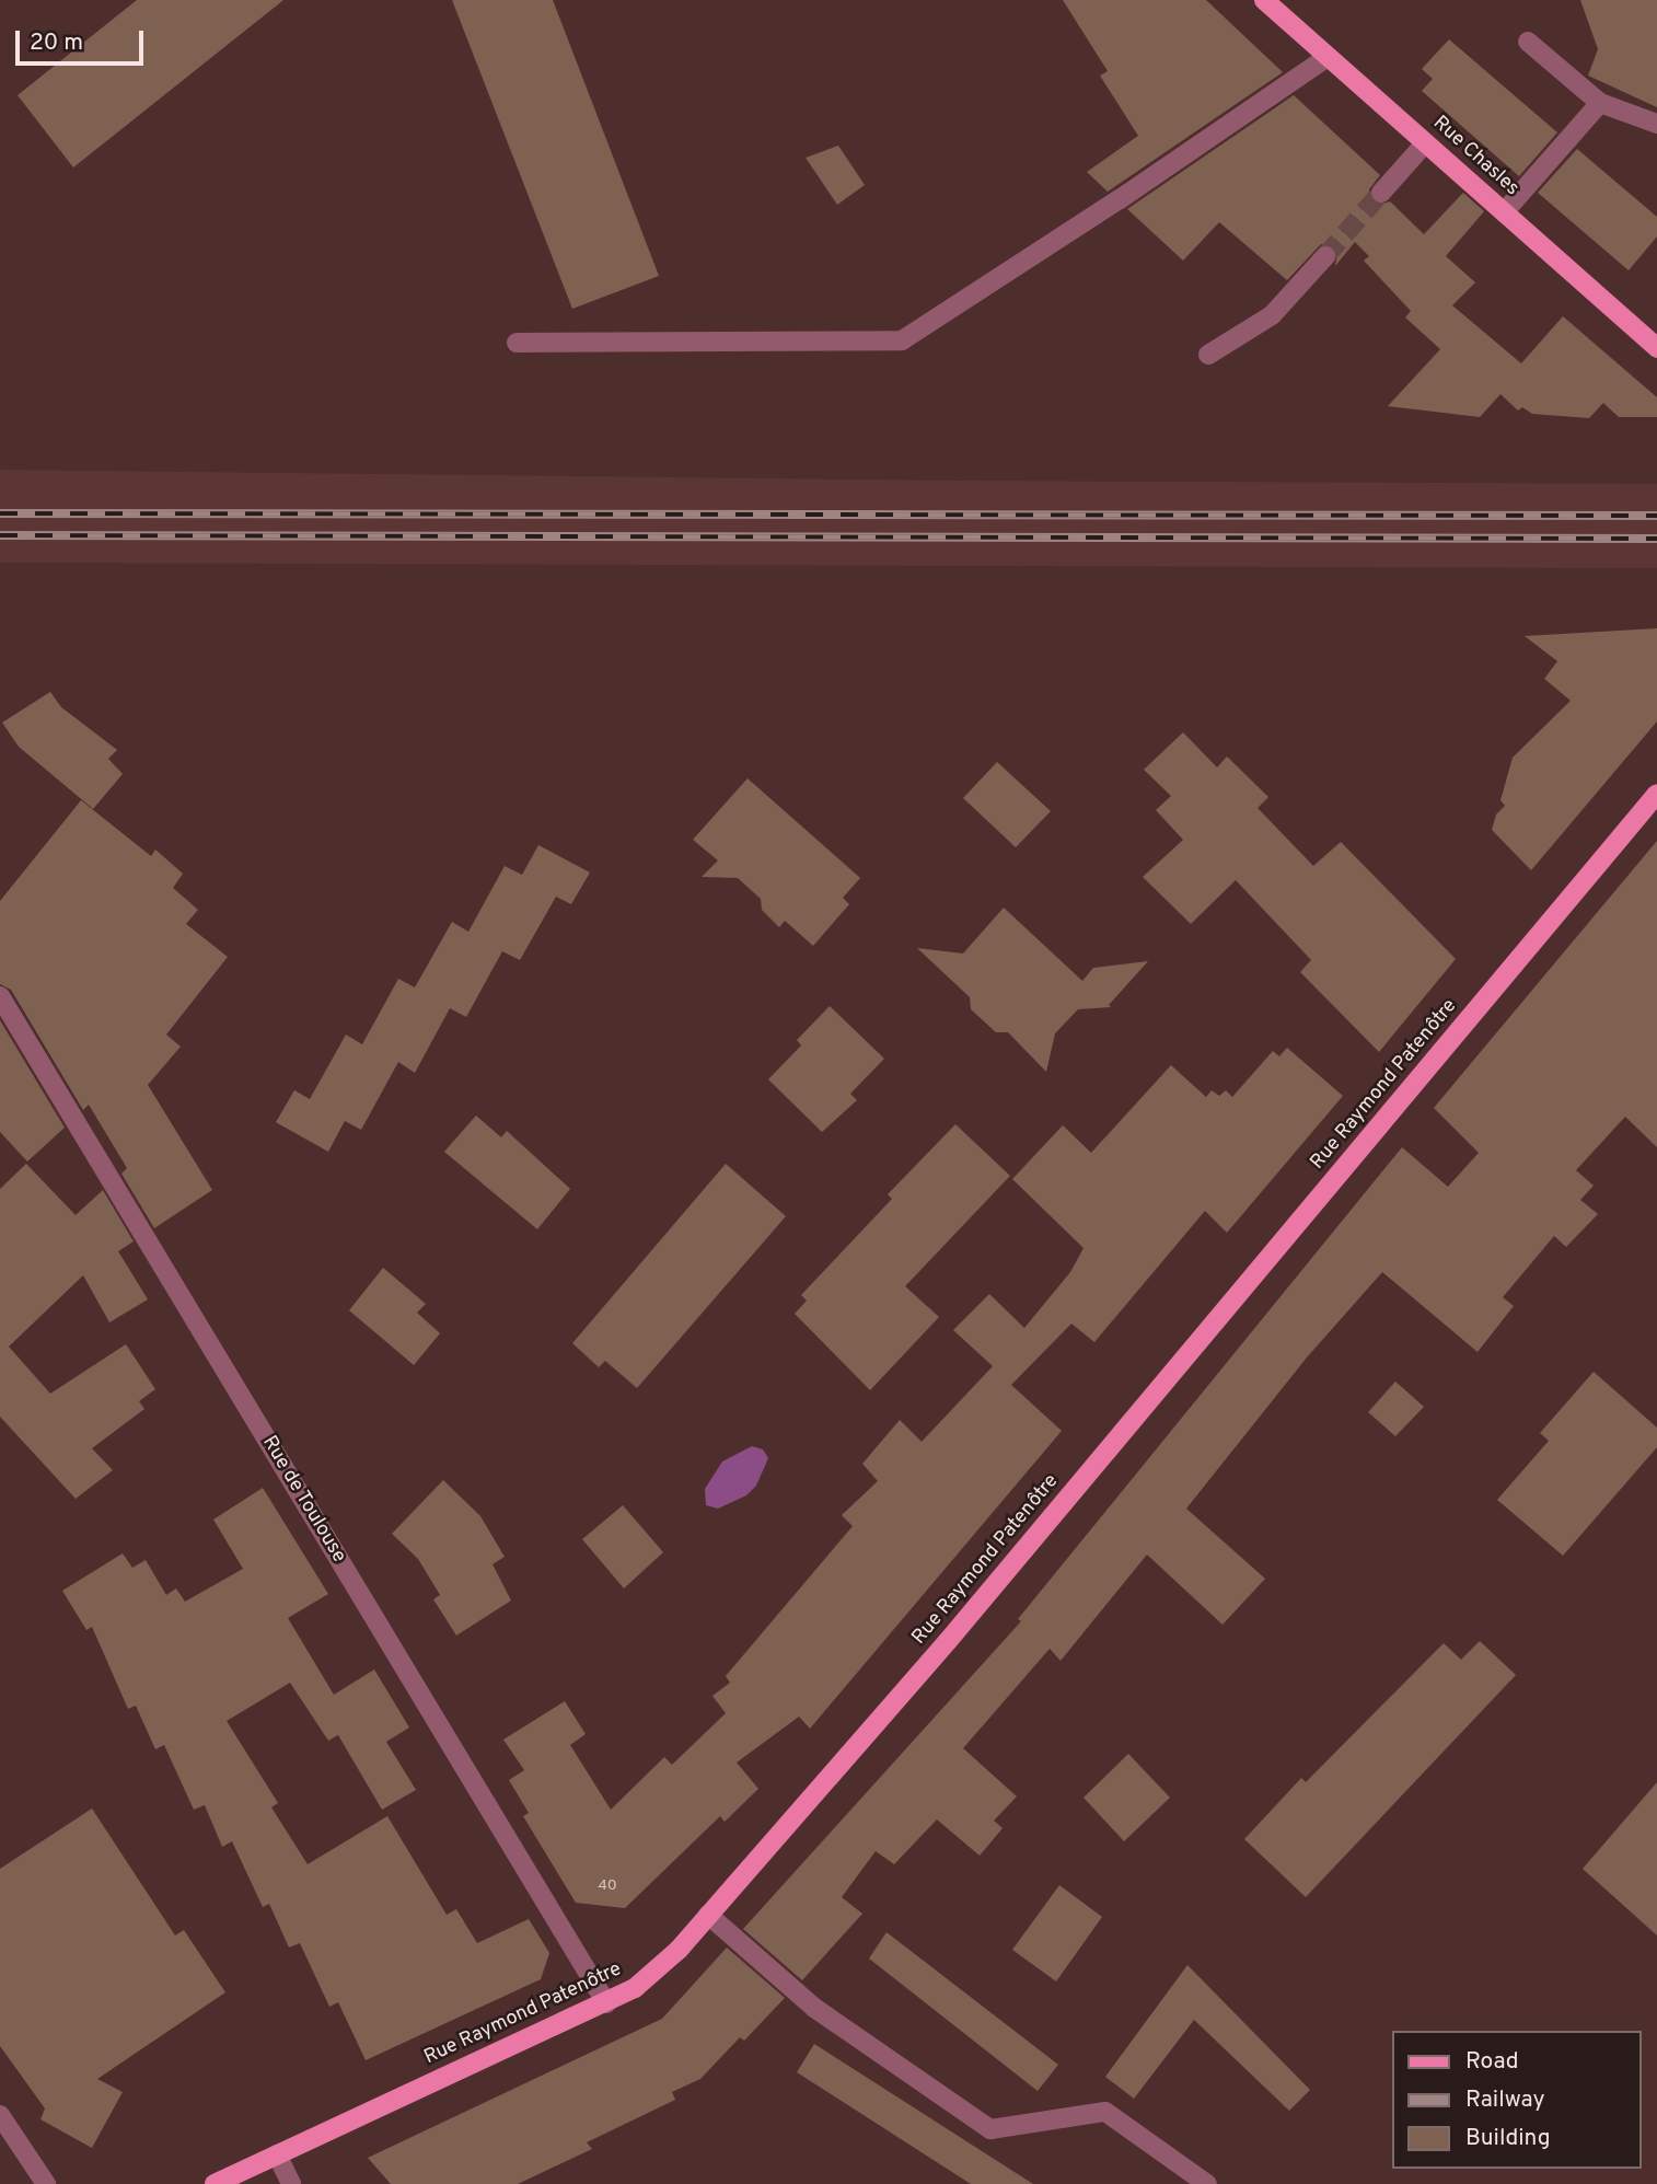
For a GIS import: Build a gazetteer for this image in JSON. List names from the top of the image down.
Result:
{
  "streets": {
    "main road": ["Rue Chasles", "Rue Raymond Patenôtre"],
    "street": ["Rue de Toulouse"]
  },
  "crossings": [
    ["Rue Raymond Patenôtre", "Rue de Toulouse"]
  ],
  "house_numbers": ["40"],
  "legend": ["Road", "Railway", "Building"],
  "scale_bar": "20 m"
}
